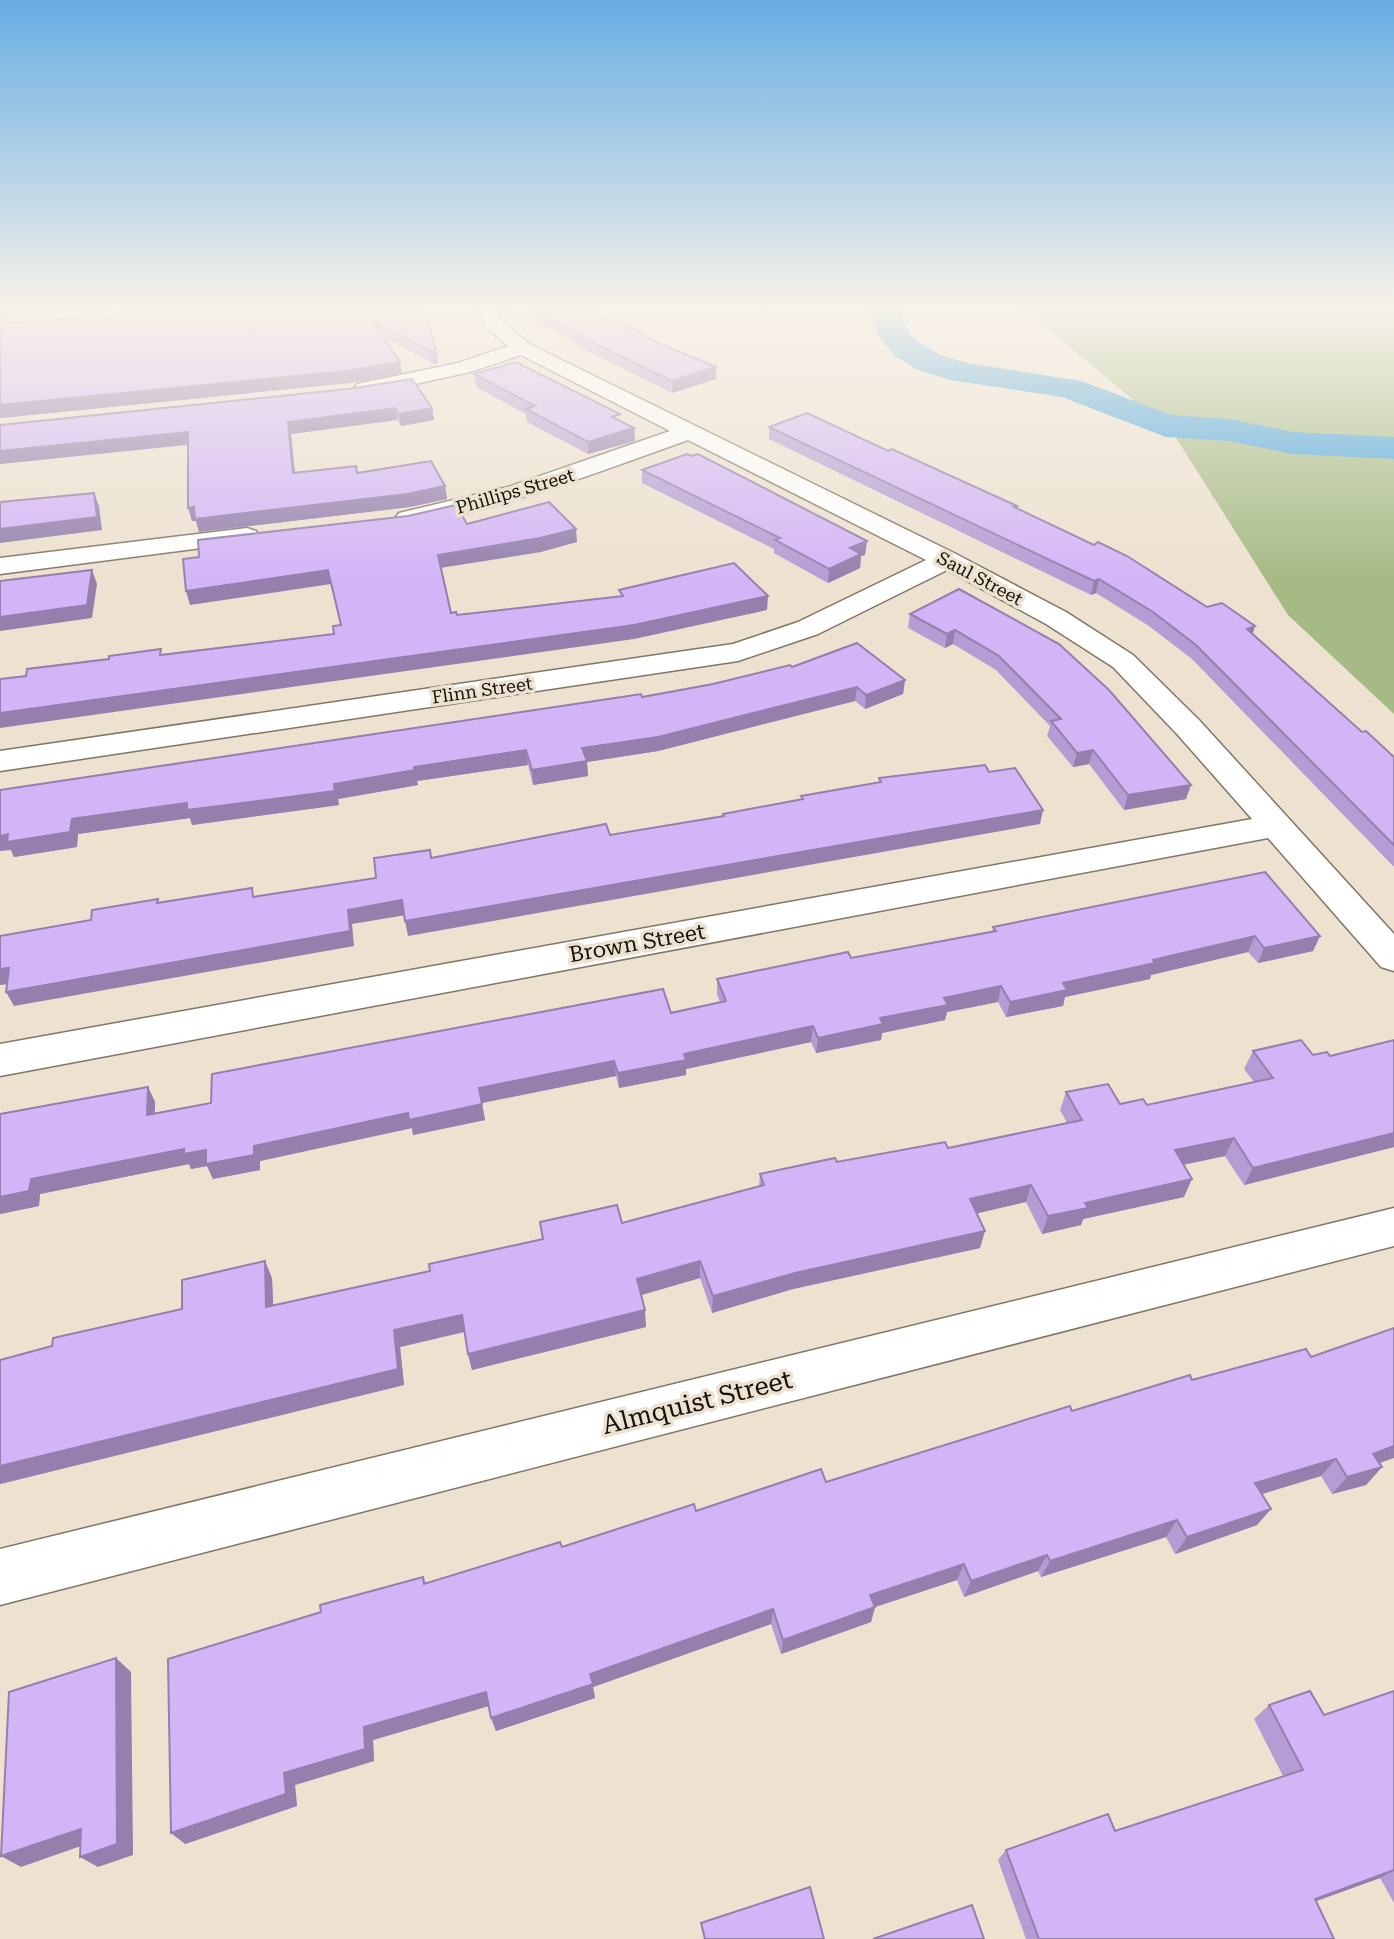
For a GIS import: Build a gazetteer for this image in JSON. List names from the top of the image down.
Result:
{
  "streets": {
    "street": [
      "Phillips Street",
      "Saul Street",
      "Flinn Street",
      "Brown Street",
      "Almquist Street"
    ]
  },
  "crossings": [
    ["Phillips Street", "Saul Street"],
    ["Saul Street", "Flinn Street"],
    ["Saul Street", "Brown Street"]
  ]
}
